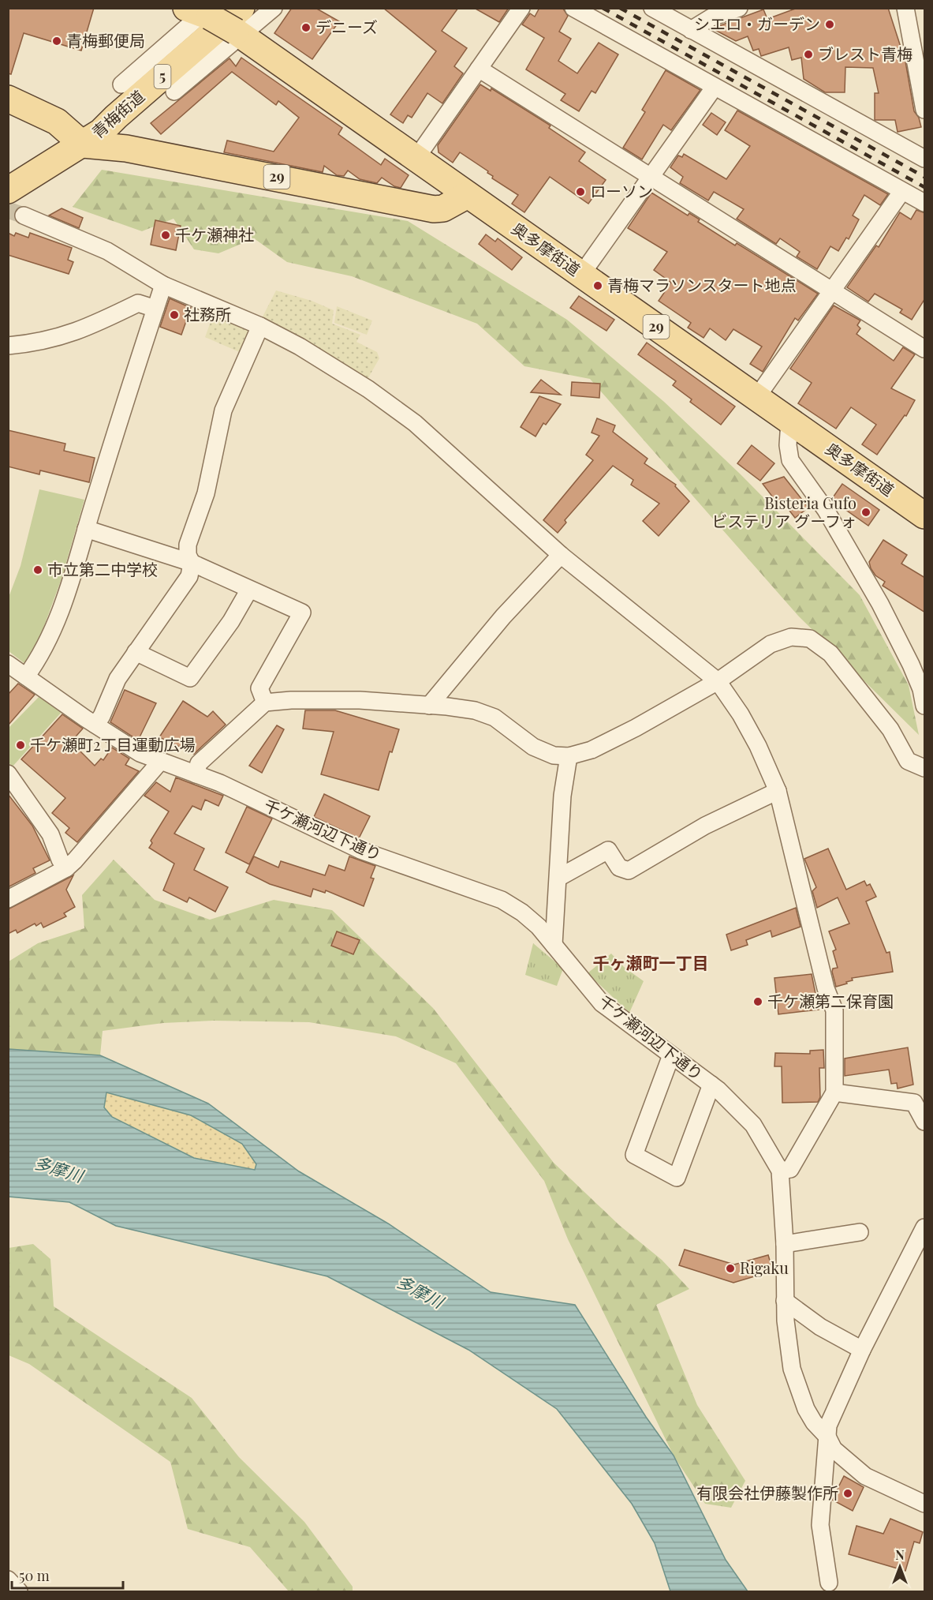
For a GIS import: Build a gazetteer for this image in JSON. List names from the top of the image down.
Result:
{
  "streets": {
    "main road": [
      "5",
      "青梅街道",
      "29",
      "奥多摩街道"
    ],
    "street": ["千ケ瀬河辺下通り"]
  },
  "crossings": [
    ["青梅街道", "29"],
    ["青梅街道", "奥多摩街道"],
    ["29", "奥多摩街道"]
  ],
  "districts": ["千ヶ瀬町一丁目"],
  "water": ["多摩川"],
  "places": [
    "シエロ・ガーデン",
    "デニーズ",
    "青梅郵便局",
    "ブレスト青梅",
    "ローソン",
    "千ケ瀬神社",
    "青梅マラソンスタート地点",
    "社務所",
    "Bisteria Gufo ビステリア グーフォ",
    "市立第二中学校",
    "千ケ瀬町2丁目運動広場",
    "千ケ瀬第二保育園",
    "Rigaku",
    "有限会社伊藤製作所"
  ],
  "scale_bar": "50 m",
  "north": "top"
}
